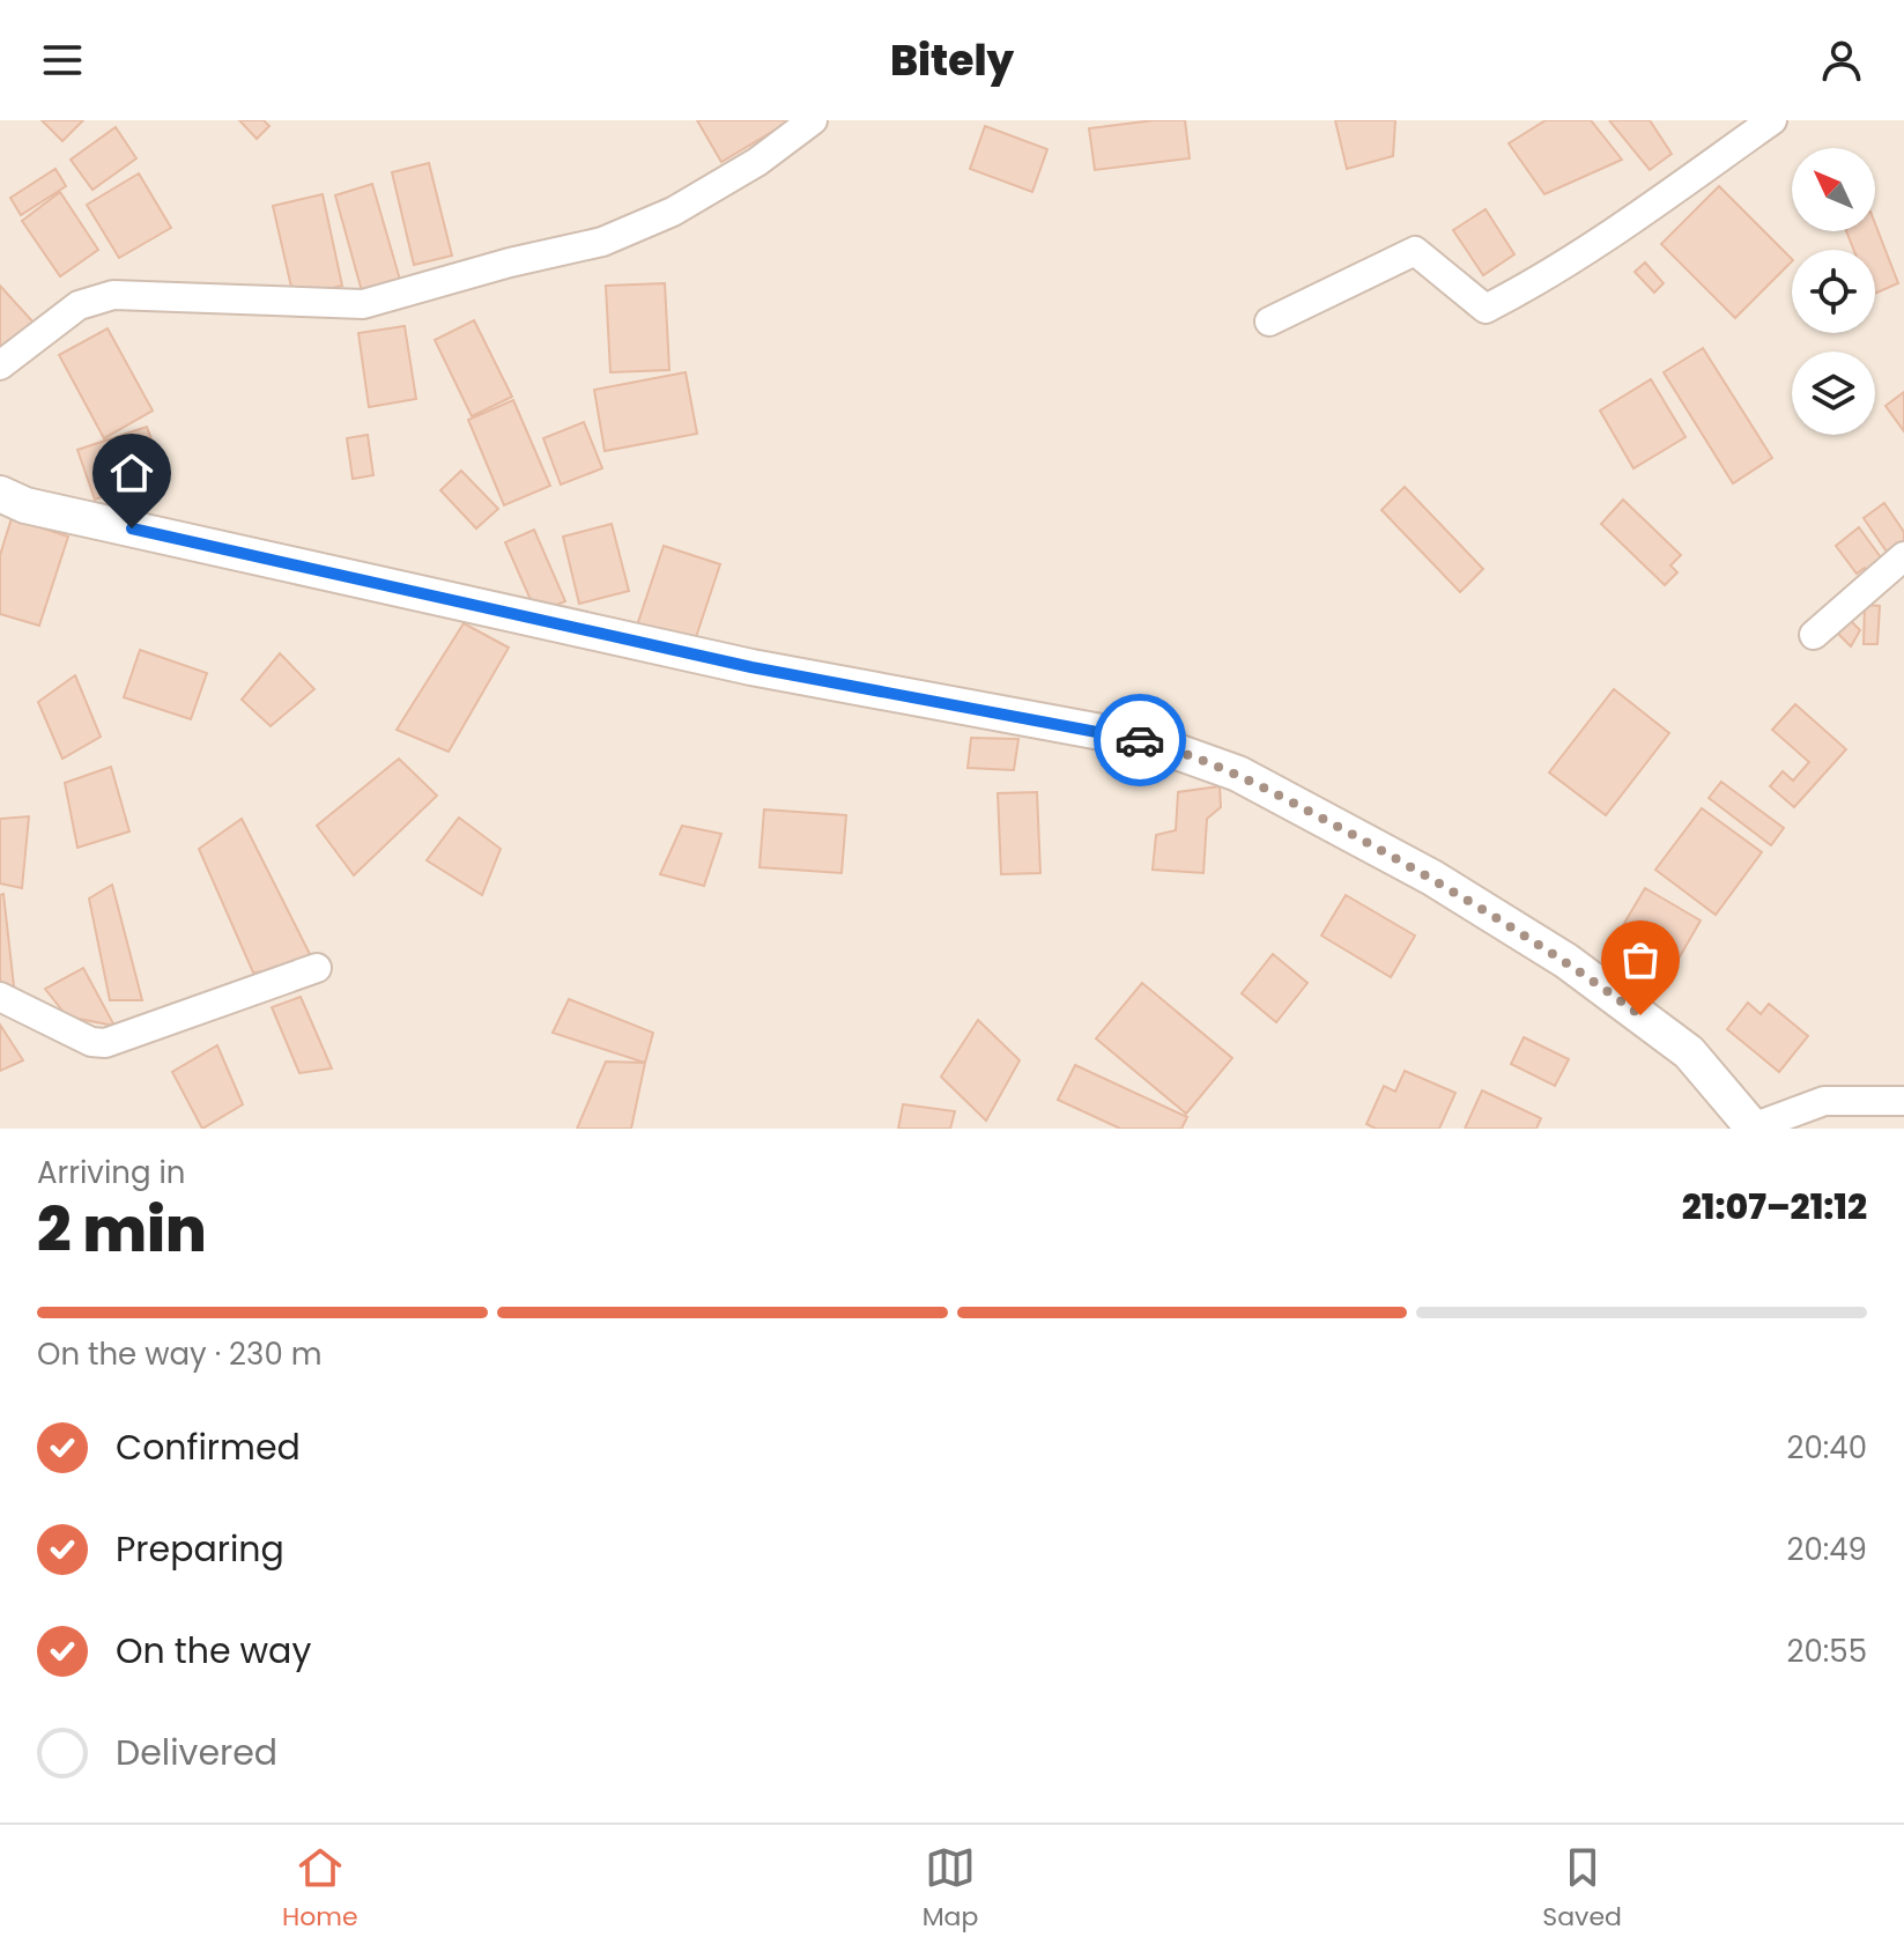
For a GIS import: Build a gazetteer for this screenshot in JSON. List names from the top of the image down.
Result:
{
  "north": "top left",
  "page": {
    "header": "Bitely",
    "heading": ["2 min", "Arriving in", "21:07–21:12"],
    "bar": "On the way · 230 m",
    "list": [
      ["Confirmed", "20:40"],
      ["Preparing", "20:49"],
      ["On the way", "20:55"],
      "Delivered"
    ],
    "tabs": ["Home", "Map", "Saved"]
  }
}
